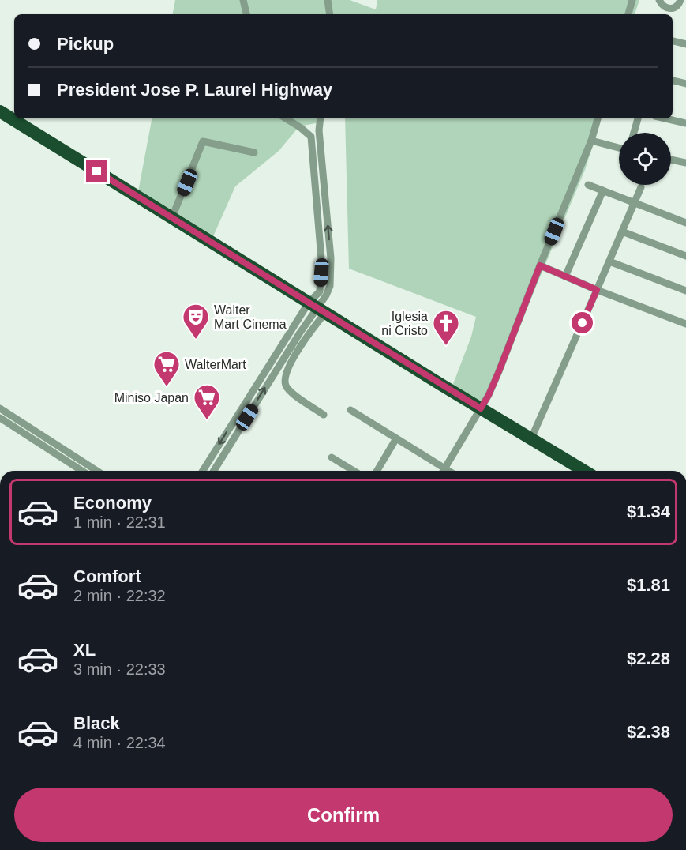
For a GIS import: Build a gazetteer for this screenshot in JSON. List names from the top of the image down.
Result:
{
  "places": {
    "theatre": ["Walter Mart Cinema"],
    "church": ["Iglesia ni Cristo"],
    "supermarket": ["WalterMart", "Miniso Japan"]
  },
  "page": {
    "banner": ["Pickup", "President Jose P. Laurel Highway"],
    "list": [
      {
        "name": "Economy",
        "note": "1 min · 22:31",
        "value": "$1.34"
      },
      {
        "name": "Comfort",
        "note": "2 min · 22:32",
        "value": "$1.81"
      },
      {
        "name": "XL",
        "note": "3 min · 22:33",
        "value": "$2.28"
      },
      {
        "name": "Black",
        "note": "4 min · 22:34",
        "value": "$2.38"
      }
    ],
    "buttons": "Confirm"
  }
}
